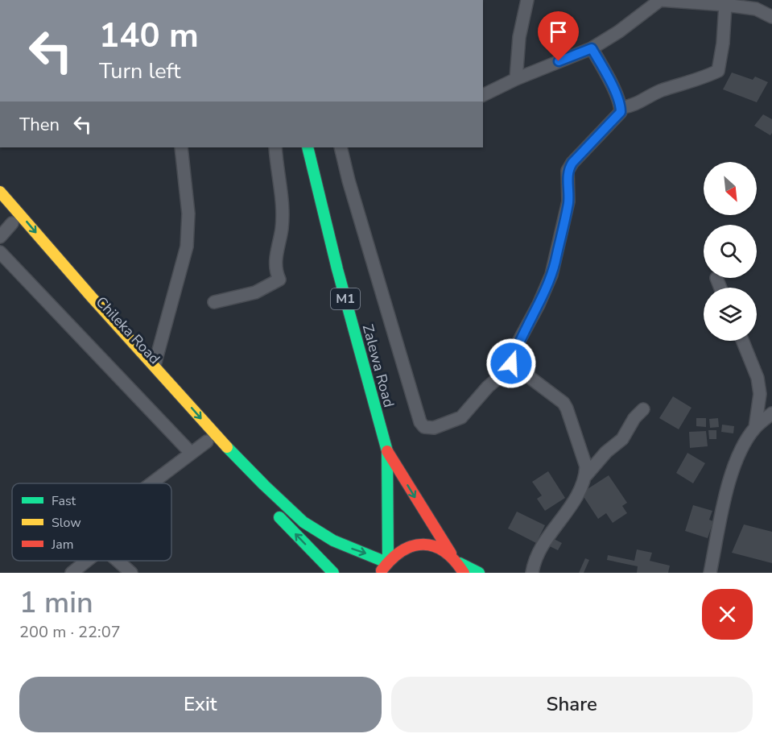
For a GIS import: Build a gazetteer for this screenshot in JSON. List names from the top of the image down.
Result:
{
  "streets": {
    "main road": ["M1", "Chileka Road", "Zalewa Road"]
  },
  "crossings": [
    ["M1", "Zalewa Road"]
  ],
  "legend": ["Fast", "Slow", "Jam"],
  "north": "bottom right",
  "page": {
    "turn": ["140 m", "Turn left"],
    "then": "Then",
    "heading": ["1 min", "200 m · 22:07"],
    "buttons": ["Exit", "Share"]
  }
}
